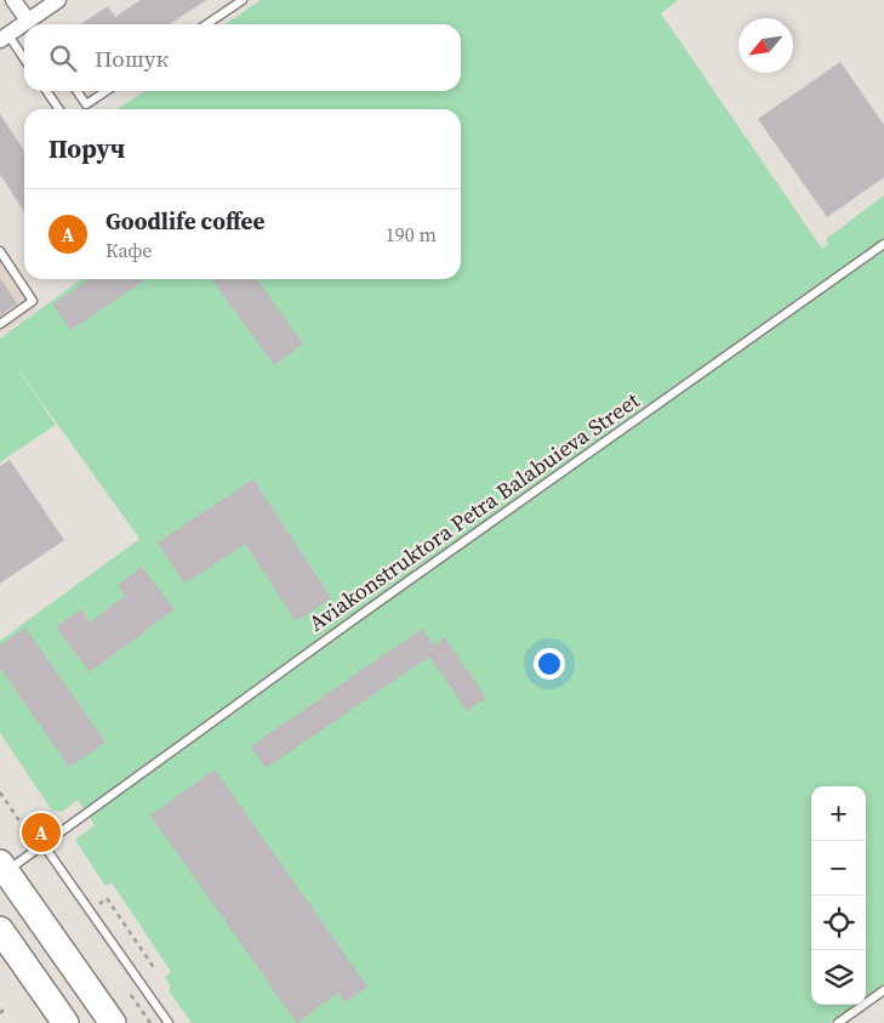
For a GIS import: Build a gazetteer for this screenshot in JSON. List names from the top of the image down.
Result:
{
  "streets": {
    "lane": ["Aviakonstruktora Petra Balabuieva Street"]
  },
  "north": "bottom left",
  "page": {
    "search": "Пошук",
    "heading": "Поруч",
    "list": [
      {
        "mark": "A",
        "name": "Goodlife coffee",
        "note": "Кафе",
        "value": "190 m"
      }
    ],
    "map_buttons": ["+", "−"],
    "pins": "A"
  }
}
